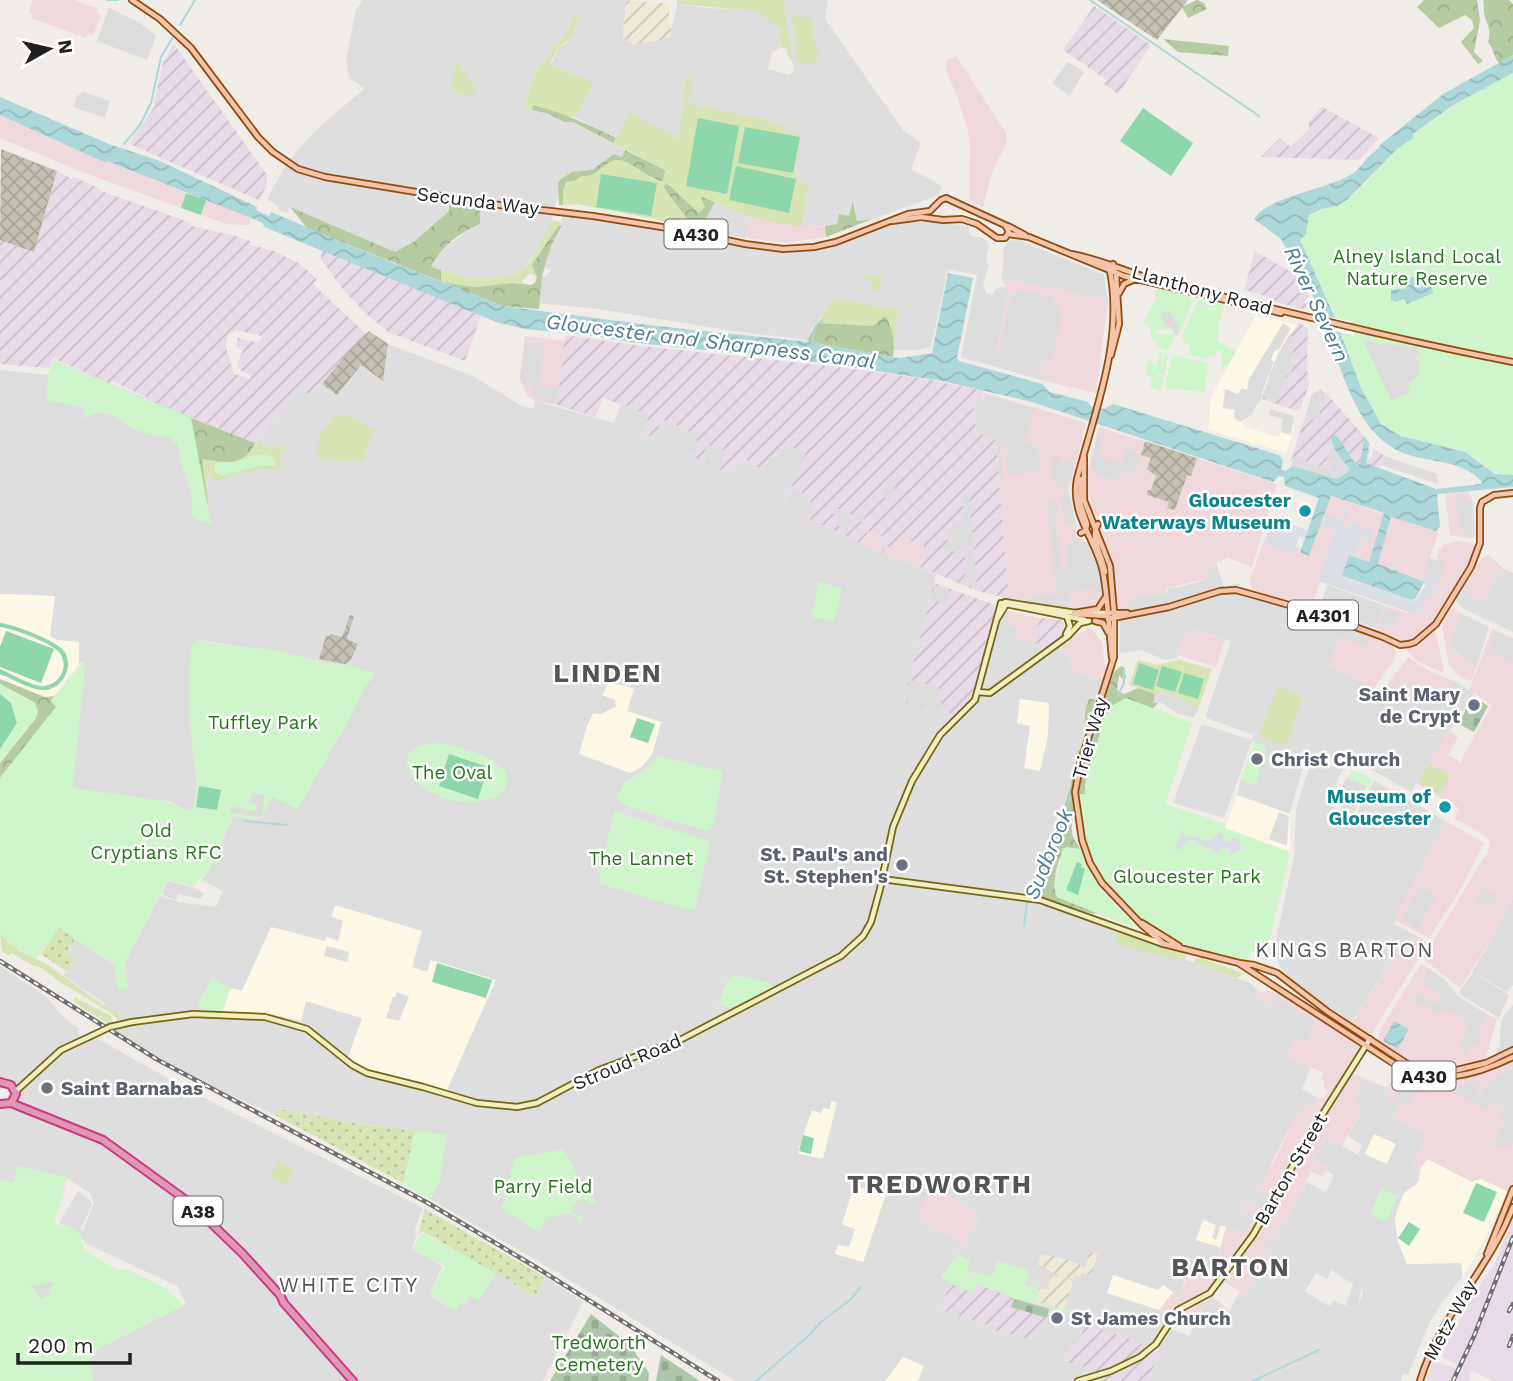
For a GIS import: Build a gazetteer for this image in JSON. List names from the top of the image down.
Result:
{
  "streets": {
    "highway": ["A38"],
    "main road": [
      "Secunda Way",
      "A430",
      "Llanthony Road",
      "A4301",
      "Trier Way",
      "Stroud Road",
      "Barton Street",
      "Metz Way"
    ]
  },
  "crossings": [
    ["Secunda Way", "A430"],
    ["A430", "Llanthony Road"],
    ["A430", "A4301"],
    ["A430", "Trier Way"],
    ["A430", "Barton Street"],
    ["A4301", "Trier Way"],
    ["Trier Way", "Barton Street"],
    ["Stroud Road", "A38"]
  ],
  "districts": [
    "LINDEN",
    "KINGS BARTON",
    "TREDWORTH",
    "BARTON",
    "WHITE CITY"
  ],
  "water": ["River Severn", "Gloucester and Sharpness Canal", "Sudbrook"],
  "parks": [
    "Alney Island Local Nature Reserve",
    "Tuffley Park",
    "The Oval",
    "Old Cryptians RFC",
    "The Lannet",
    "Gloucester Park",
    "Parry Field",
    "Tredworth Cemetery"
  ],
  "places": [
    "Gloucester Waterways Museum",
    "Saint Mary de Crypt",
    "Christ Church",
    "Museum of Gloucester",
    "St. Paul's and St. Stephen's",
    "Saint Barnabas",
    "St James Church"
  ],
  "scale_bar": "200 m",
  "north": "right"
}
